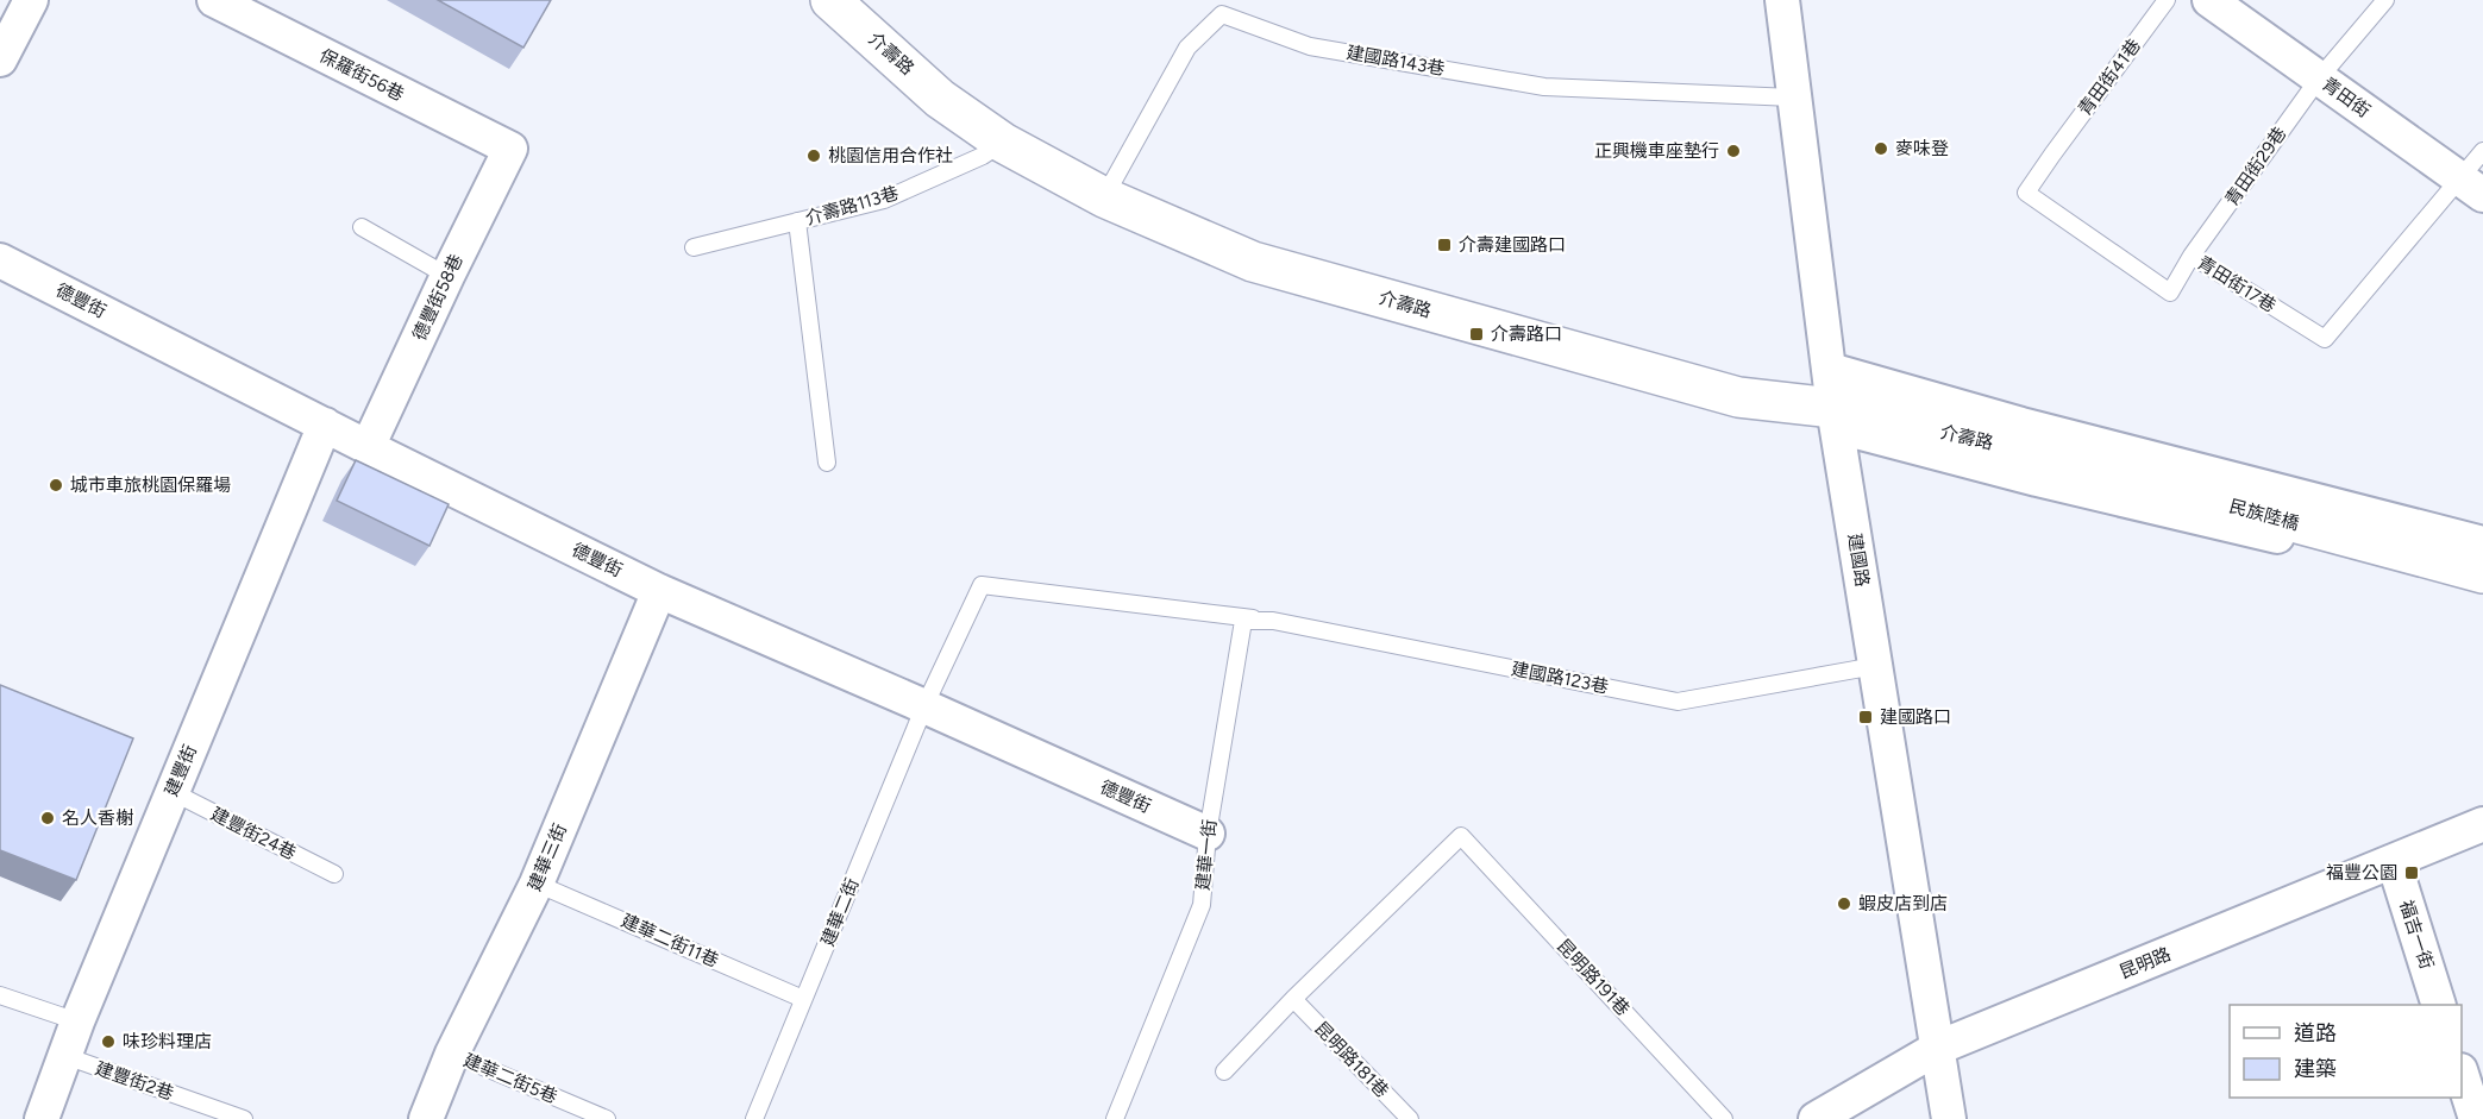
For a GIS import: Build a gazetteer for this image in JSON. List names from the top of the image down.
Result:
{
  "streets": {
    "street": [
      "介壽路",
      "保羅街56巷",
      "青田街",
      "德豐街58巷",
      "德豐街",
      "民族陸橋",
      "建國路",
      "建豐街",
      "建華三街",
      "福吉一街",
      "昆明路"
    ],
    "lane": [
      "建國路143巷",
      "青田街41巷",
      "青田街29巷",
      "介壽路113巷",
      "青田街17巷",
      "建國路123巷",
      "建豐街24巷",
      "建華一街",
      "建華二街",
      "建華二街11巷",
      "昆明路191巷",
      "昆明路181巷",
      "建華二街5巷",
      "建豐街2巷"
    ]
  },
  "crossings": [
    ["介壽路", "建國路143巷"],
    ["介壽路", "介壽路113巷"],
    ["介壽路", "民族陸橋"],
    ["介壽路", "建國路"],
    ["建國路143巷", "建國路"],
    ["保羅街56巷", "德豐街58巷"],
    ["青田街41巷", "青田街17巷"],
    ["青田街", "青田街29巷"],
    ["青田街", "青田街17巷"],
    ["青田街29巷", "青田街17巷"],
    ["德豐街58巷", "德豐街"],
    ["德豐街", "建豐街"],
    ["德豐街", "建華一街"],
    ["德豐街", "建華三街"],
    ["德豐街", "建華二街"],
    ["建國路", "建國路123巷"],
    ["建國路", "昆明路"],
    ["建國路123巷", "建華一街"],
    ["建國路123巷", "建華二街"],
    ["建豐街", "建豐街24巷"],
    ["建豐街", "建豐街2巷"],
    ["建華三街", "建華二街11巷"],
    ["建華三街", "建華二街5巷"],
    ["建華二街", "建華二街11巷"],
    ["福吉一街", "昆明路"],
    ["昆明路191巷", "昆明路181巷"]
  ],
  "places": {
    "other": [
      "麥味登",
      "正興機車座墊行",
      "桃園信用合作社",
      "城市車旅桃園保羅場",
      "名人香榭",
      "蝦皮店到店",
      "味珍料理店"
    ],
    "transit": [
      "介壽建國路口",
      "介壽路口",
      "建國路口",
      "福豐公園"
    ]
  },
  "legend": ["道路", "建築"]
}
